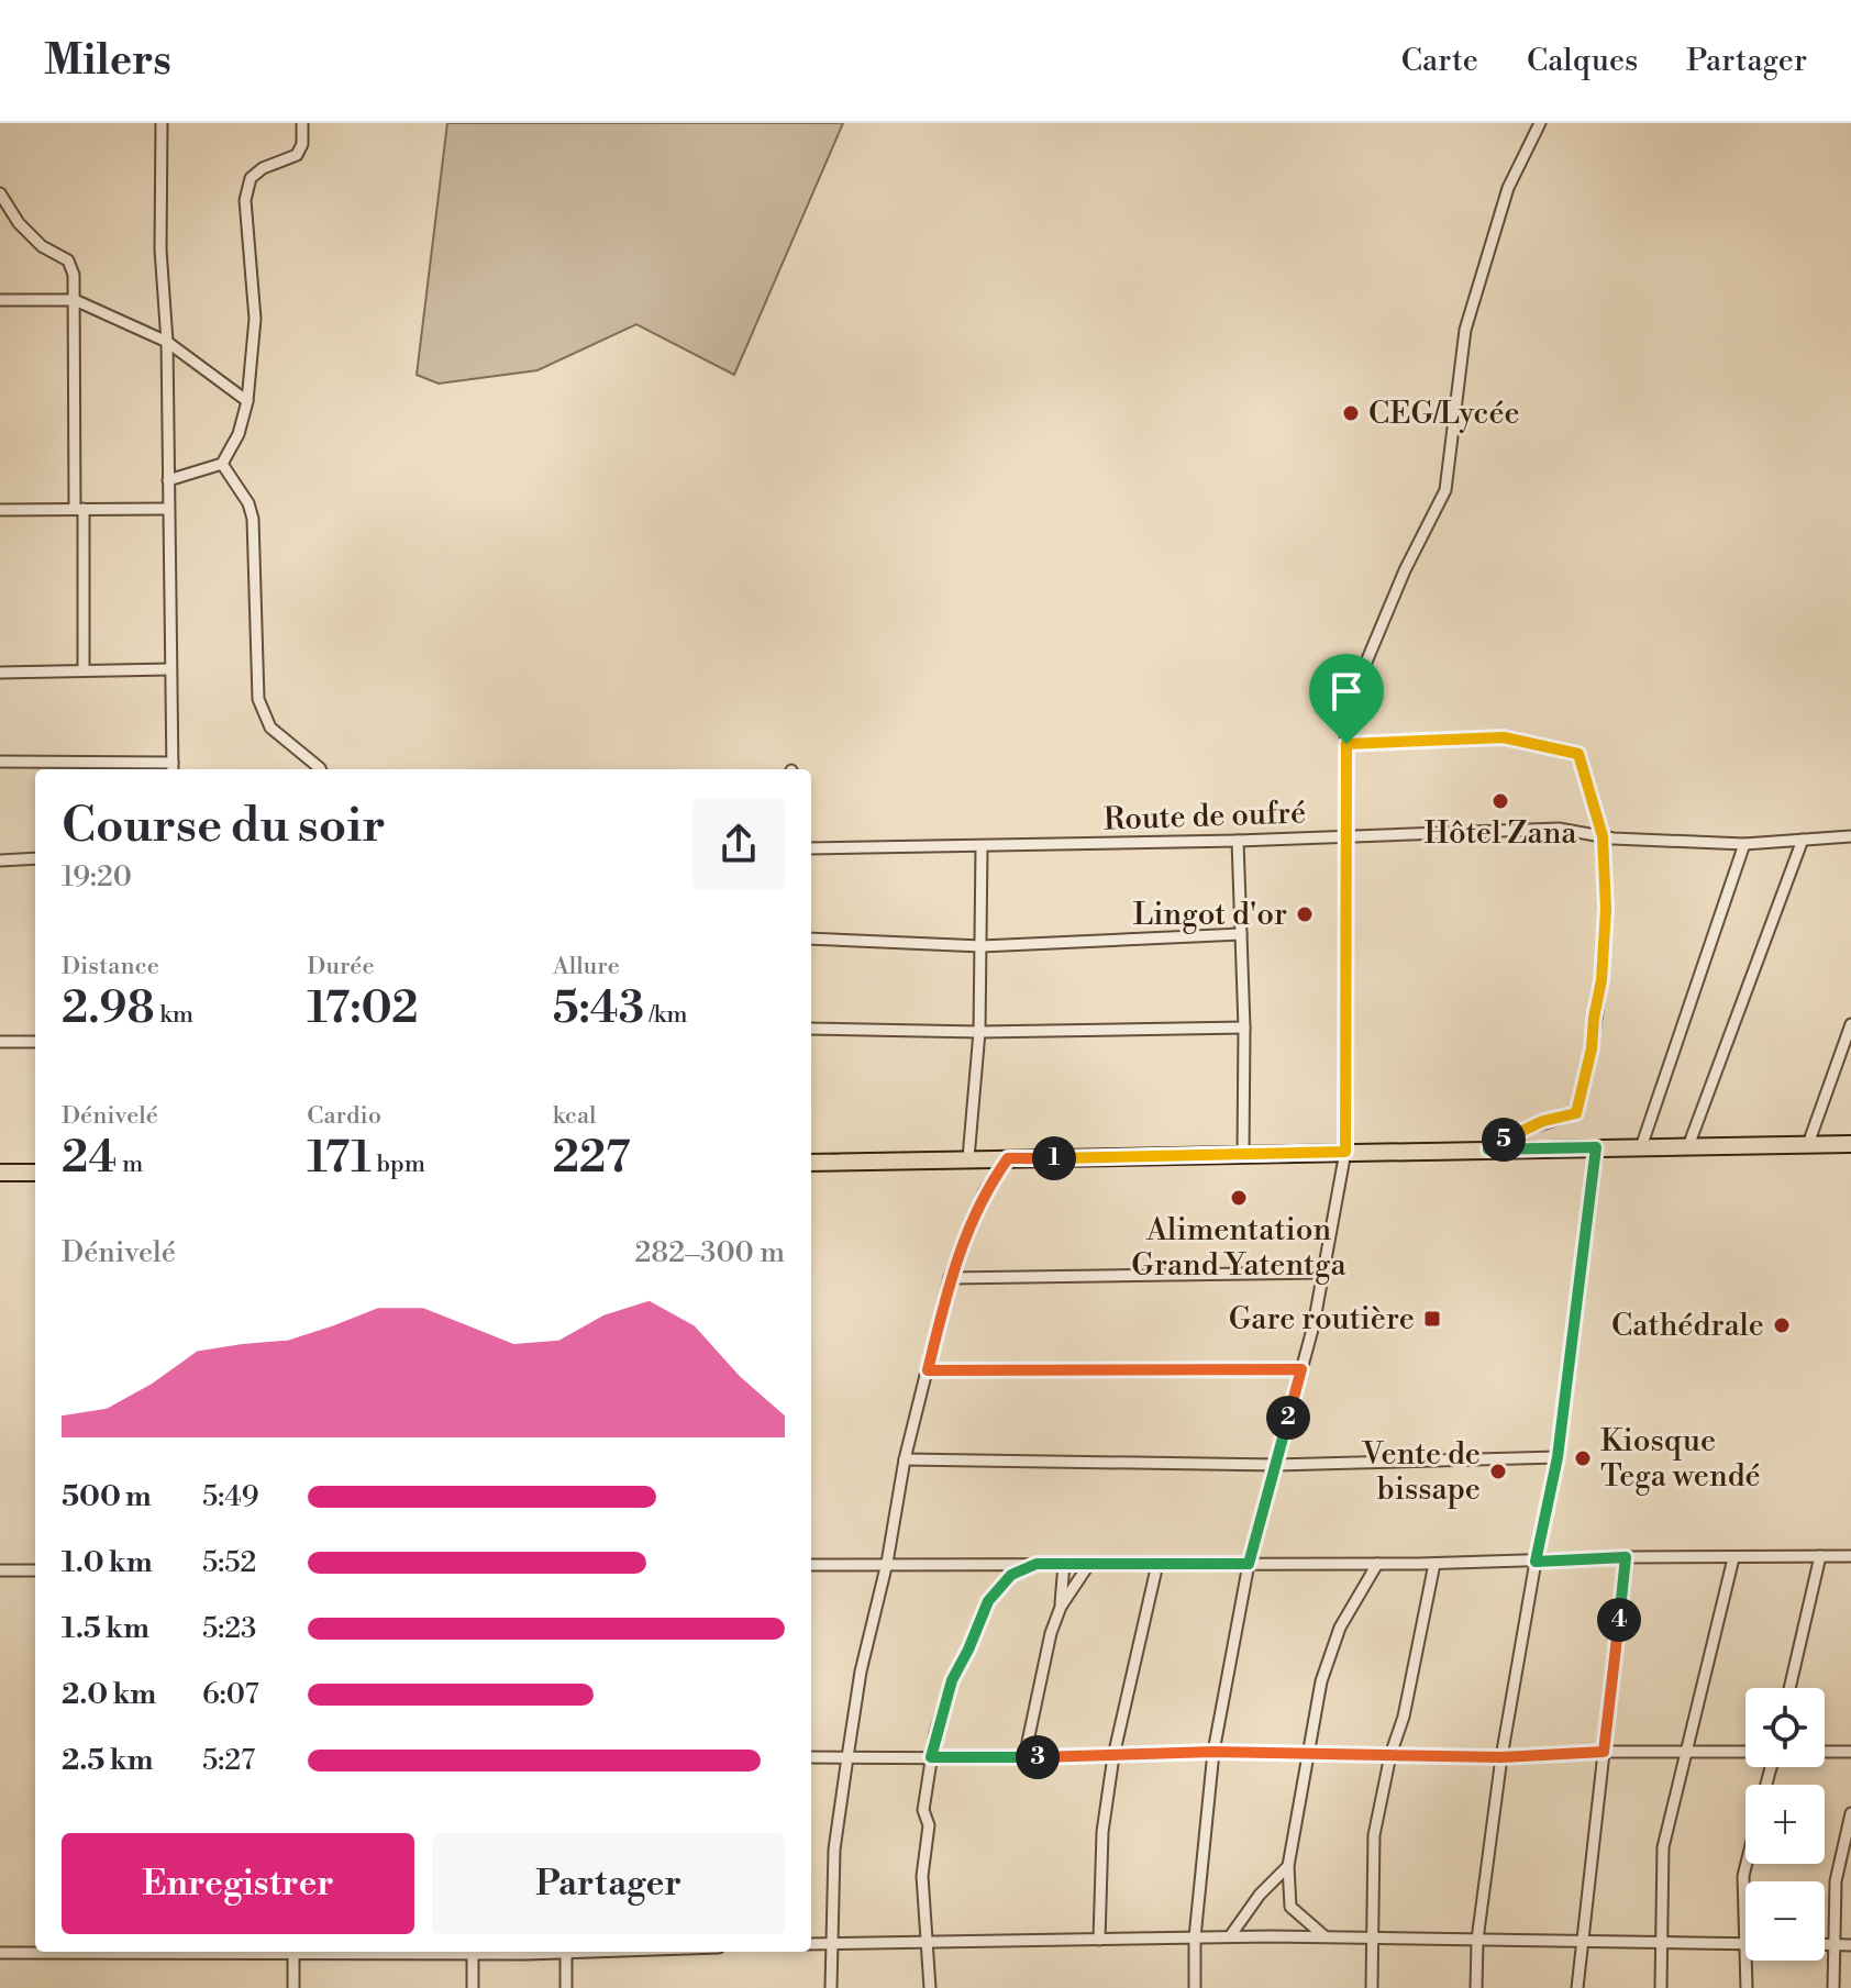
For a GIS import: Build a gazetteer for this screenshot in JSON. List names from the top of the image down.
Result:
{
  "streets": {
    "street": ["Route de oufré"]
  },
  "places": {
    "other": [
      "CEG/Lycée",
      "Hôtel Zana",
      "Lingot d'or",
      "Alimentation Grand Yatentga",
      "Cathédrale",
      "Kiosque Tega wendé",
      "Vente de bissape"
    ],
    "transit": ["Gare routière"]
  },
  "page": {
    "header": "Milers",
    "nav": ["Carte", "Calques", "Partager"],
    "heading": ["Course du soir", "19:20"],
    "stats": [
      ["Distance", "2.98 km"],
      ["Durée", "17:02"],
      ["Allure", "5:43 /km"],
      ["Dénivelé", "24 m"],
      ["Cardio", "171 bpm"],
      ["kcal", "227"]
    ],
    "pins": [
      "5",
      "1",
      "2",
      "4",
      "3"
    ],
    "chart": ["Dénivelé", "282–300 m"],
    "list": [
      {
        "name": "500 m",
        "note": "5:49"
      },
      {
        "name": "1.0 km",
        "note": "5:52"
      },
      {
        "name": "1.5 km",
        "note": "5:23"
      },
      {
        "name": "2.0 km",
        "note": "6:07"
      },
      {
        "name": "2.5 km",
        "note": "5:27"
      }
    ],
    "map_buttons": ["+", "−"],
    "buttons": ["Enregistrer", "Partager"]
  }
}
